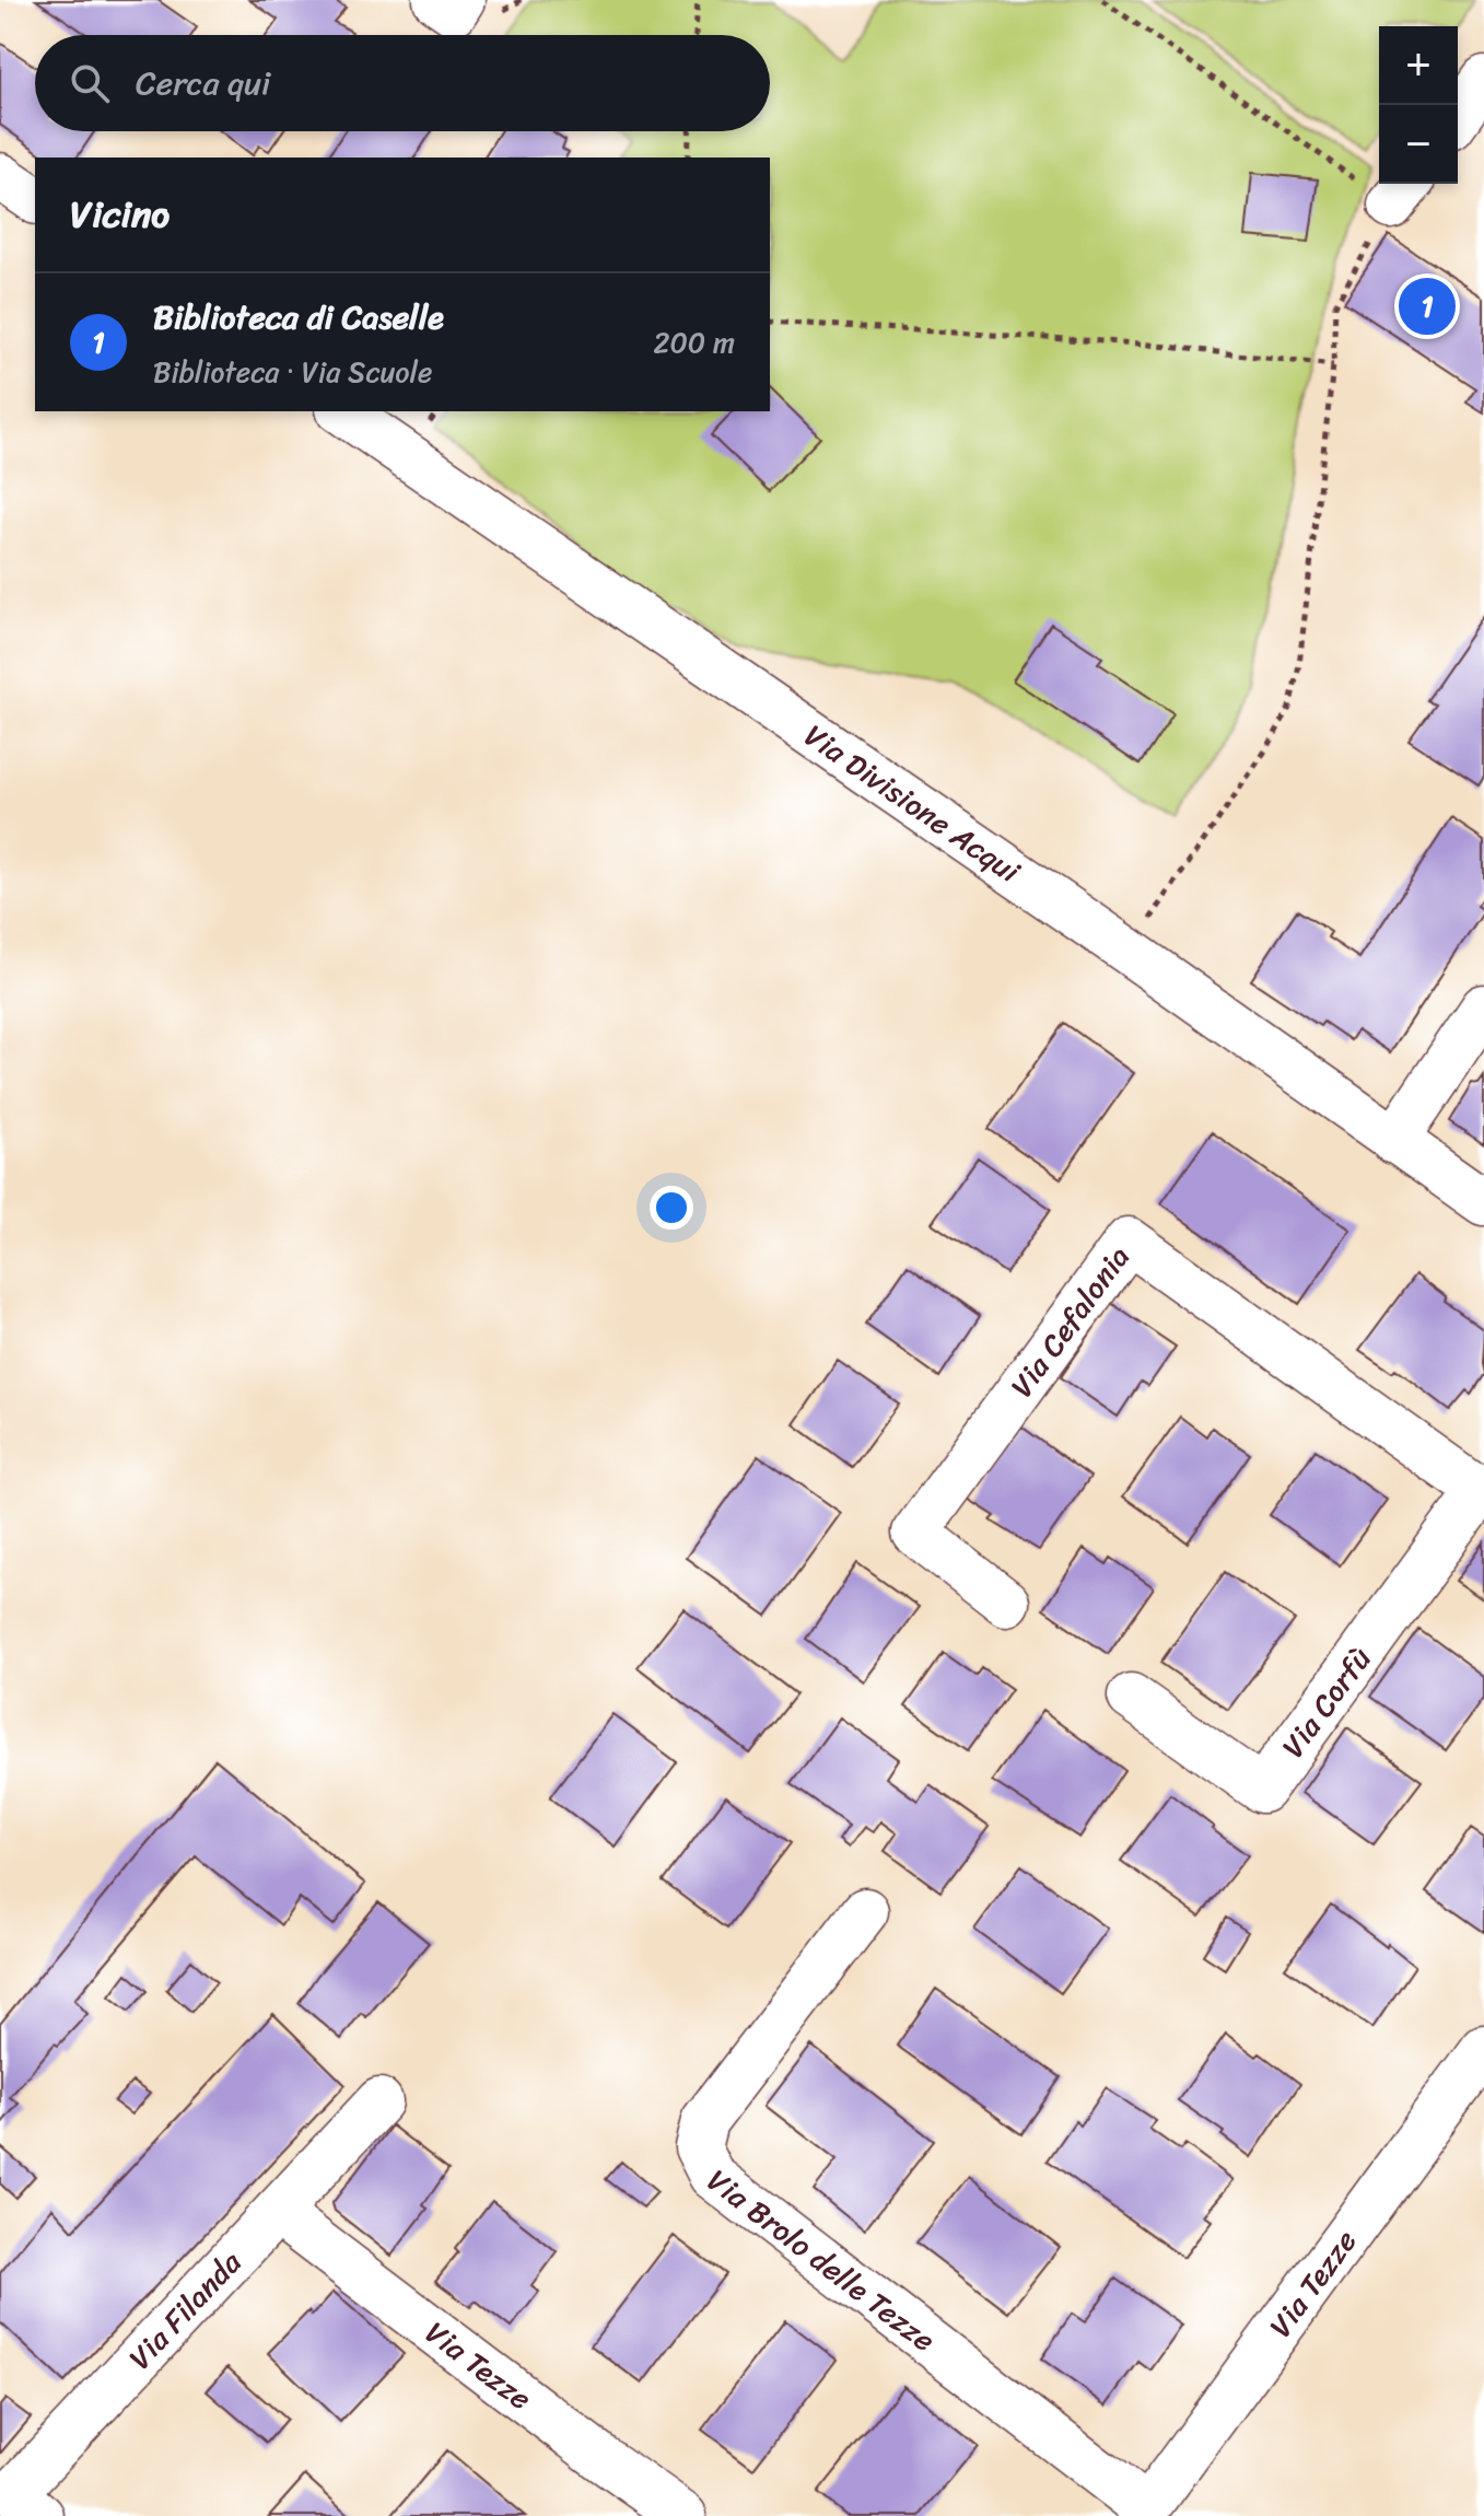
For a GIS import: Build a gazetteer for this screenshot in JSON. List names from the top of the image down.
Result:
{
  "streets": {
    "street": [
      "Via Divisione Acqui",
      "Via Cefalonia",
      "Via Corfù",
      "Via Brolo delle Tezze",
      "Via Tezze",
      "Via Filanda"
    ]
  },
  "crossings": [
    ["Via Cefalonia", "Via Corfù"],
    ["Via Brolo delle Tezze", "Via Tezze"],
    ["Via Tezze", "Via Filanda"]
  ],
  "page": {
    "map_buttons": ["+", "−"],
    "search": "Cerca qui",
    "heading": "Vicino",
    "list": [
      {
        "mark": "1",
        "name": "Biblioteca di Caselle",
        "note": "Biblioteca · Via Scuole",
        "value": "200 m"
      }
    ],
    "pins": "1"
  }
}
